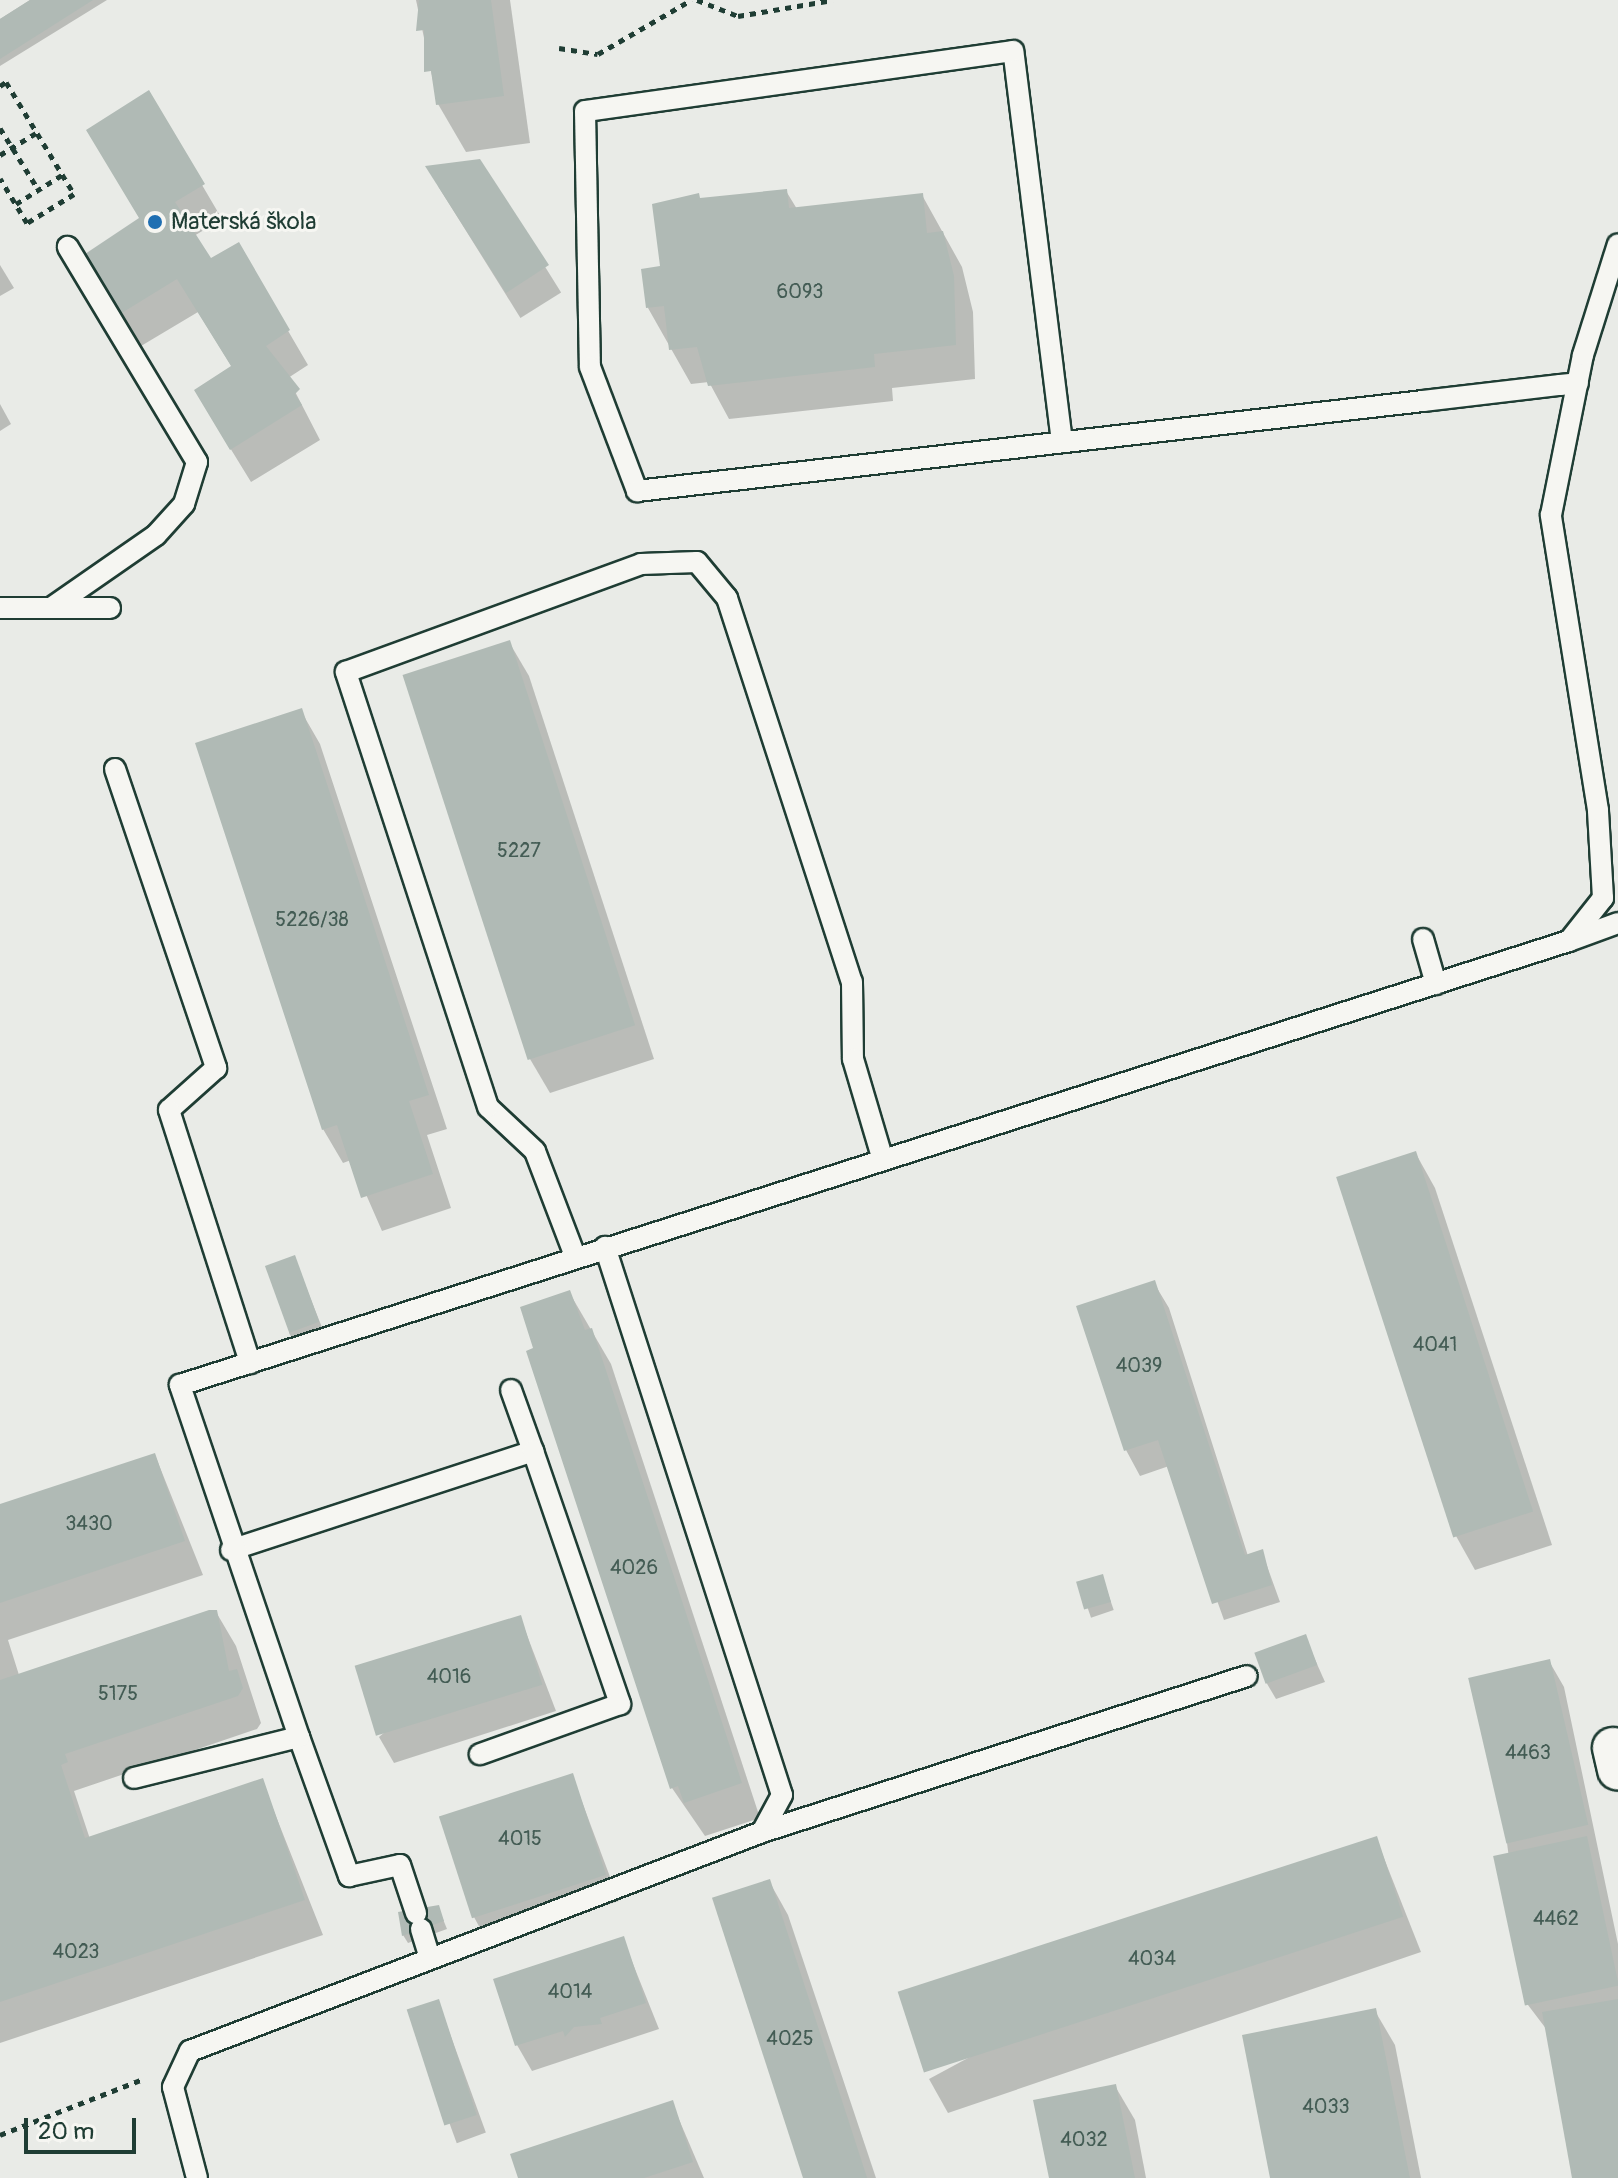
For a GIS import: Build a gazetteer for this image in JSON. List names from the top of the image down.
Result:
{
  "places": ["Materská škola"],
  "house_numbers": [
    "6093",
    "5227",
    "5226/38",
    "4041",
    "4039",
    "3430",
    "4026",
    "4016",
    "5175",
    "4463",
    "4015",
    "4462",
    "4023",
    "4034",
    "4014",
    "4025",
    "4033",
    "4032"
  ],
  "scale_bar": "20 m"
}
